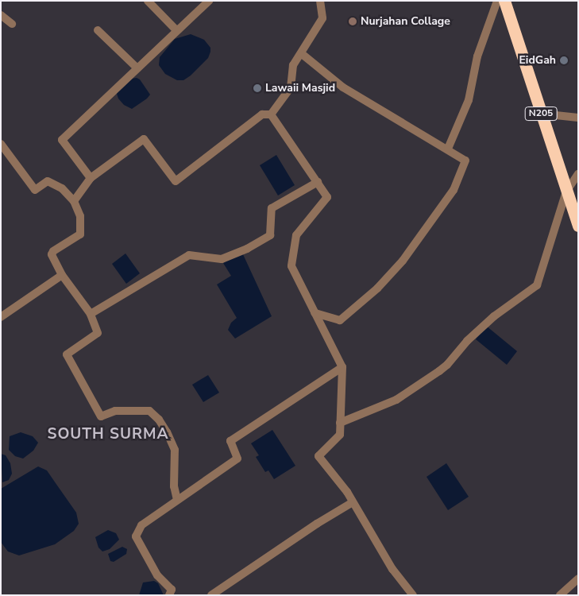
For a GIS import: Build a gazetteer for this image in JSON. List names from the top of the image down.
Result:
{
  "streets": {
    "highway": ["N205"]
  },
  "districts": ["SOUTH SURMA"],
  "places": ["Nurjahan Collage", "EidGah", "Lawaii Masjid"]
}
